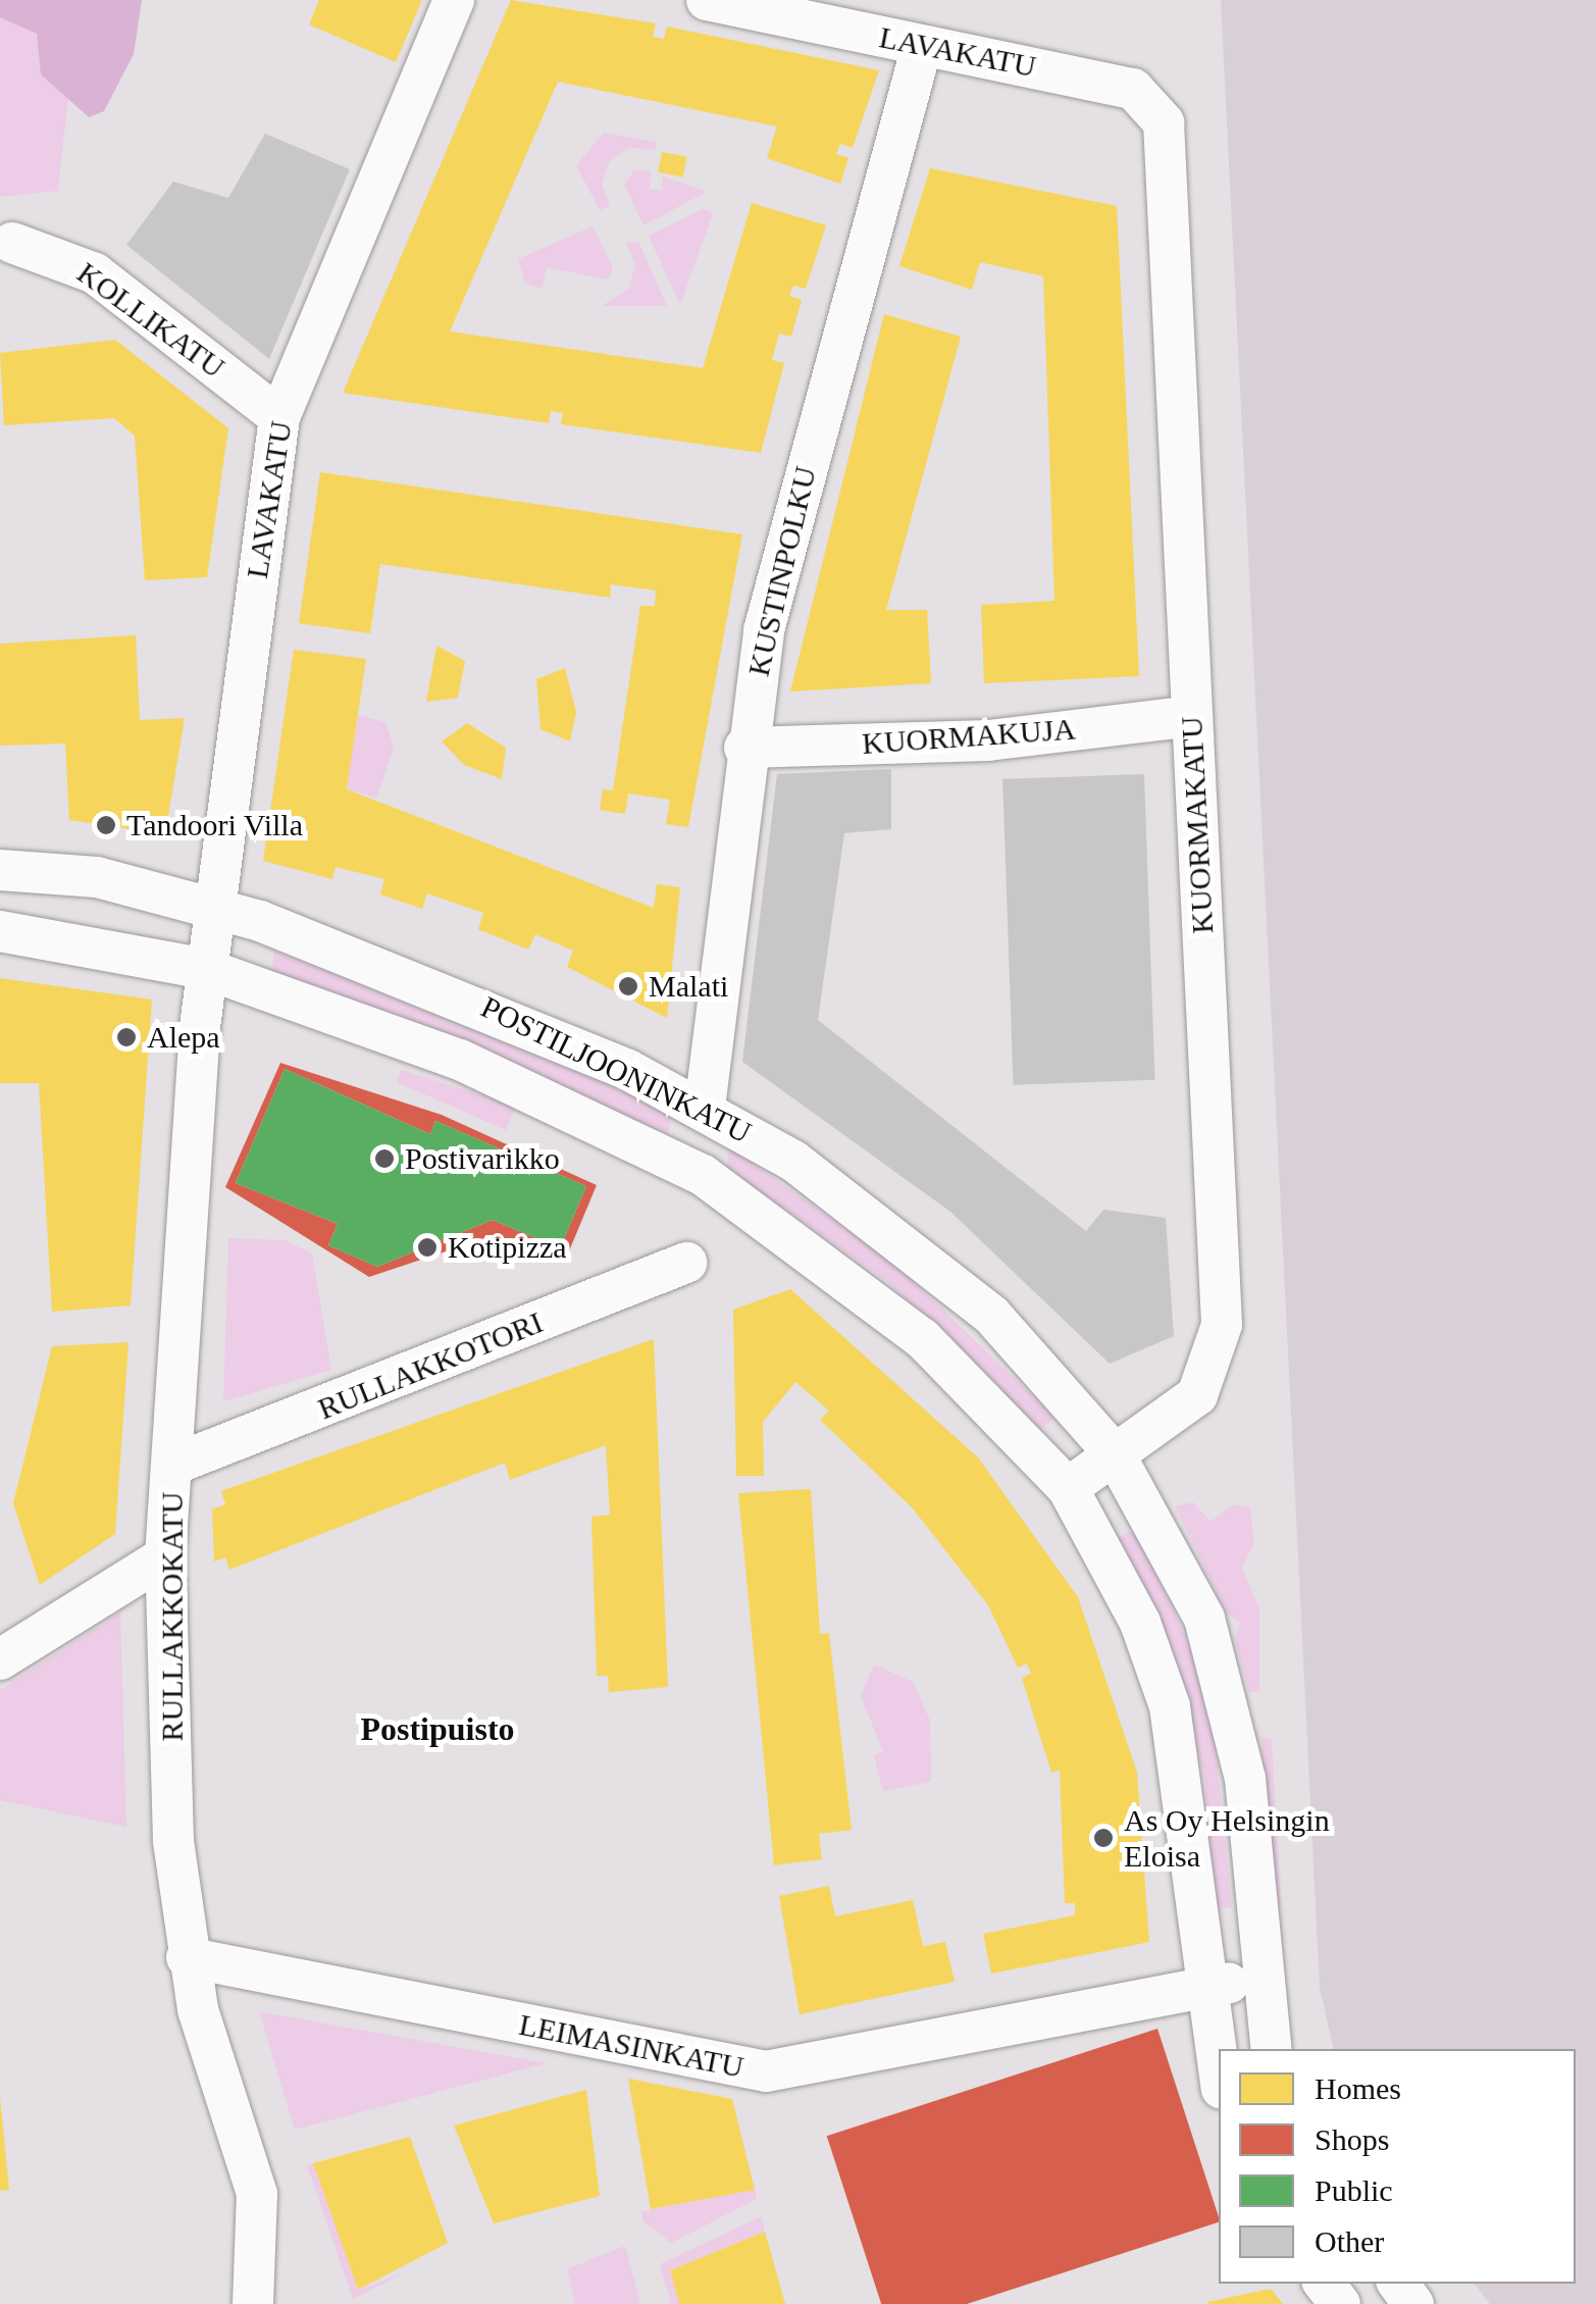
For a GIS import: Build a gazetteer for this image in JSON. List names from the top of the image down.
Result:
{
  "streets": {
    "street": [
      "LAVAKATU",
      "KOLLIKATU",
      "KUSTINPOLKU",
      "KUORMAKUJA",
      "KUORMAKATU",
      "POSTILJOONINKATU",
      "RULLAKKOTORI",
      "RULLAKKOKATU",
      "LEIMASINKATU"
    ]
  },
  "crossings": [
    ["LAVAKATU", "KOLLIKATU"],
    ["LAVAKATU", "KUSTINPOLKU"],
    ["LAVAKATU", "KUORMAKATU"],
    ["LAVAKATU", "POSTILJOONINKATU"],
    ["LAVAKATU", "RULLAKKOKATU"],
    ["KUSTINPOLKU", "KUORMAKUJA"],
    ["KUSTINPOLKU", "POSTILJOONINKATU"],
    ["KUORMAKUJA", "KUORMAKATU"],
    ["KUORMAKATU", "POSTILJOONINKATU"],
    ["POSTILJOONINKATU", "RULLAKKOKATU"],
    ["POSTILJOONINKATU", "LEIMASINKATU"],
    ["RULLAKKOTORI", "RULLAKKOKATU"],
    ["RULLAKKOKATU", "LEIMASINKATU"]
  ],
  "districts": ["Postipuisto"],
  "places": [
    "Tandoori Villa",
    "Malati",
    "Alepa",
    "Postivarikko",
    "Kotipizza",
    "As Oy Helsingin Eloisa"
  ],
  "legend": [
    "Homes",
    "Shops",
    "Public",
    "Other"
  ]
}
